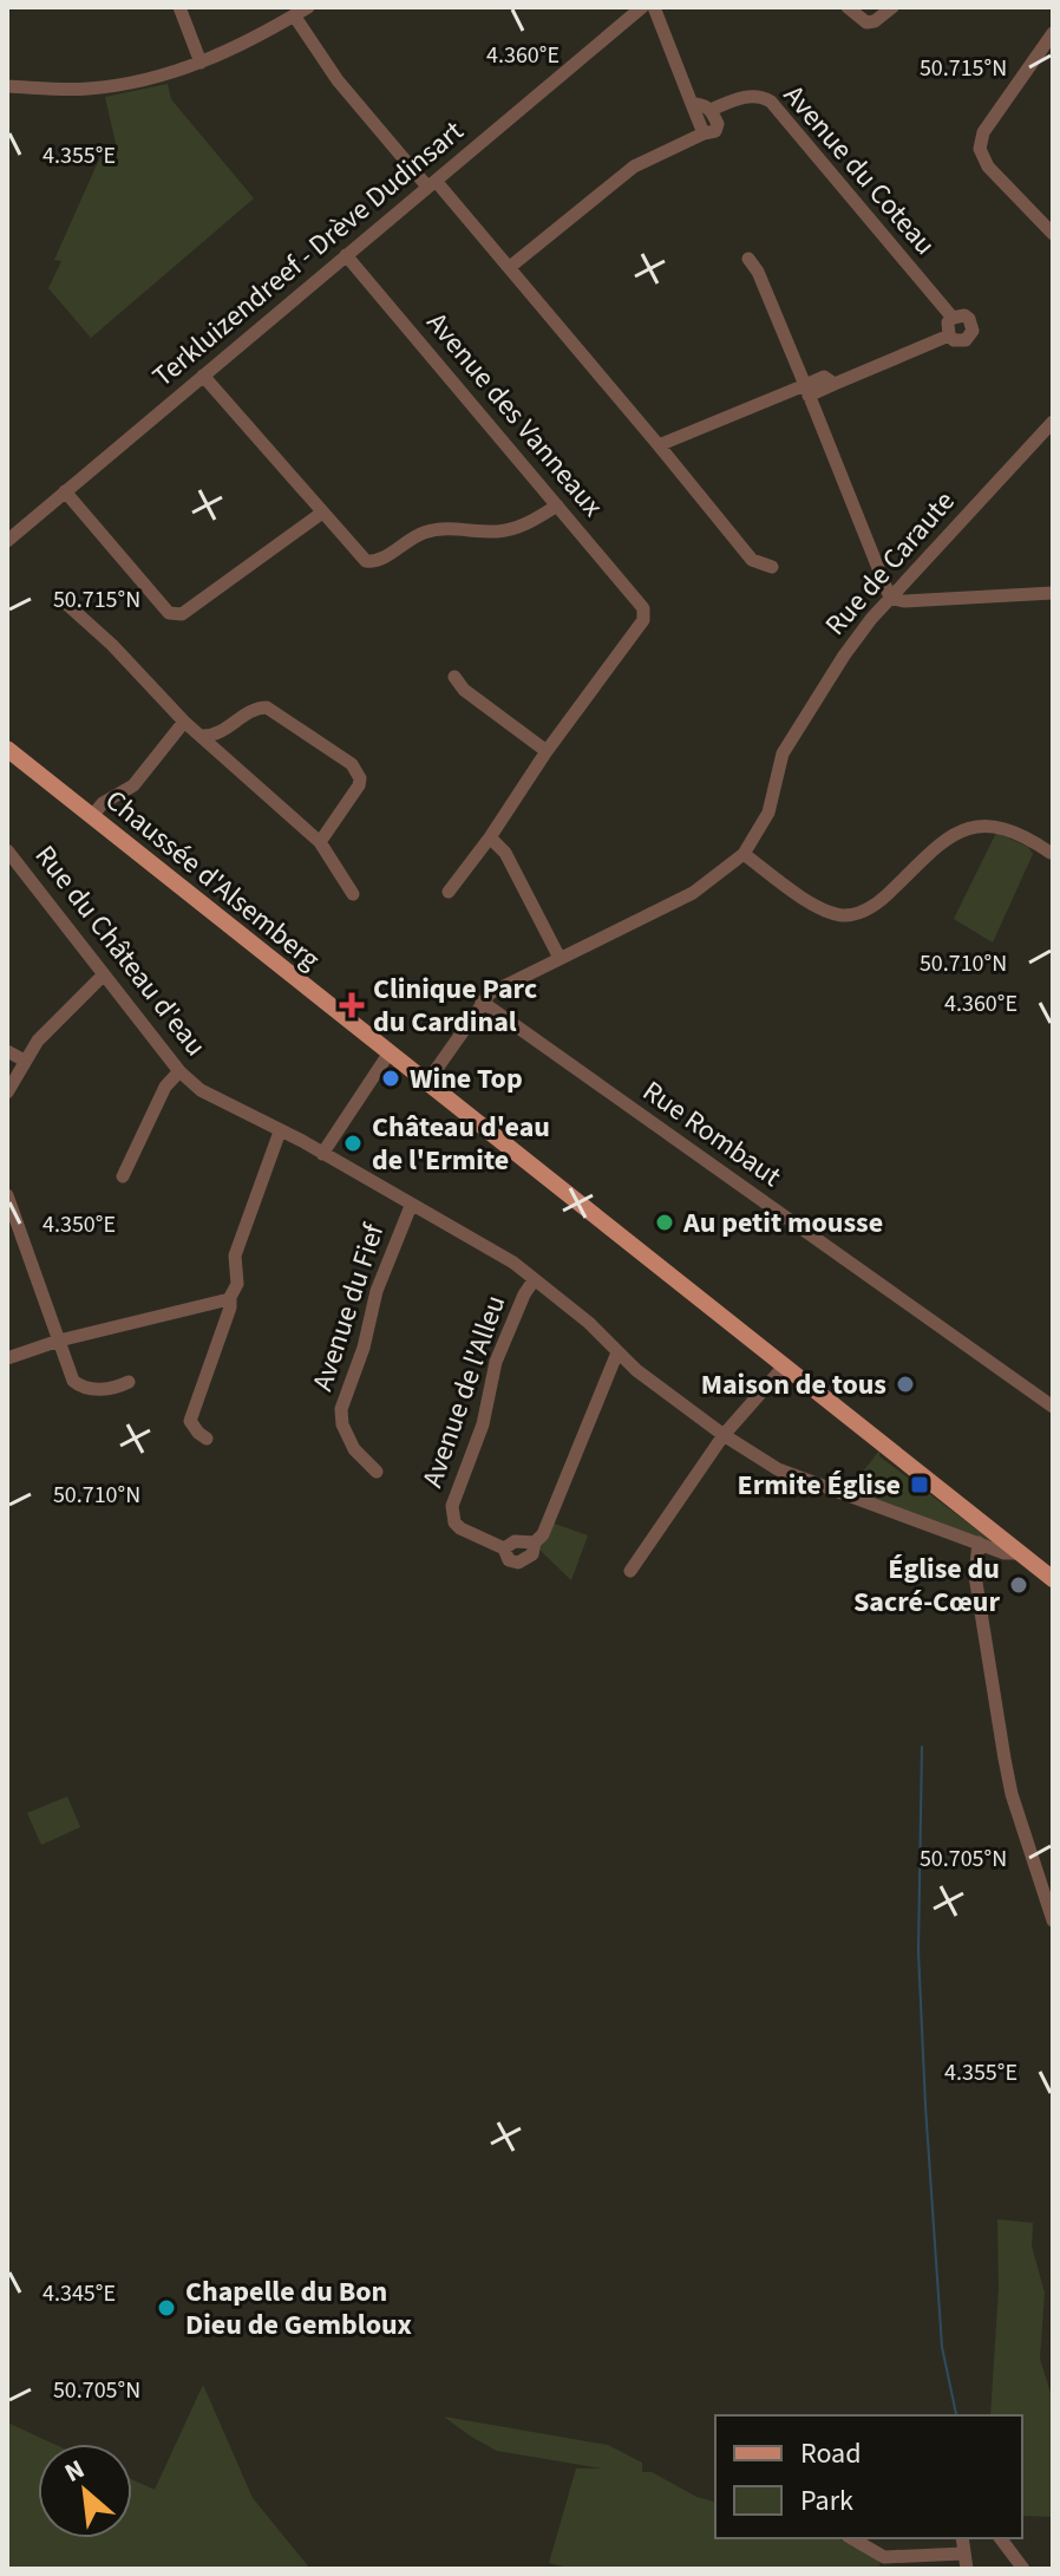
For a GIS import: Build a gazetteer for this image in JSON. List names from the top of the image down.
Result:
{
  "streets": {
    "main road": ["Chaussée d'Alsemberg"],
    "street": [
      "Avenue du Coteau",
      "Terkluizendreef - Drève Dudinsart",
      "Avenue des Vanneaux",
      "Rue de Caraute",
      "Rue du Château d'eau",
      "Rue Rombaut",
      "Avenue du Fief",
      "Avenue de l'Alleu"
    ]
  },
  "crossings": [
    ["Terkluizendreef - Drève Dudinsart", "Avenue des Vanneaux"],
    ["Rue de Caraute", "Chaussée d'Alsemberg"],
    ["Rue de Caraute", "Rue Rombaut"],
    ["Chaussée d'Alsemberg", "Rue du Château d'eau"],
    ["Rue du Château d'eau", "Avenue du Fief"],
    ["Rue du Château d'eau", "Avenue de l'Alleu"]
  ],
  "places": {
    "health": ["Clinique Parc du Cardinal"],
    "other": [
      "Wine Top",
      "Château d'eau de l'Ermite",
      "Au petit mousse",
      "Maison de tous",
      "Église du Sacré-Cœur",
      "Chapelle du Bon Dieu de Gembloux"
    ],
    "transit": ["Ermite Église"]
  },
  "legend": ["Road", "Park"],
  "north": "top left",
  "coordinates": [
    "4.360°E",
    "50.715°N",
    "4.355°E",
    "50.710°N",
    "4.350°E",
    "50.705°N",
    "4.345°E"
  ]
}
